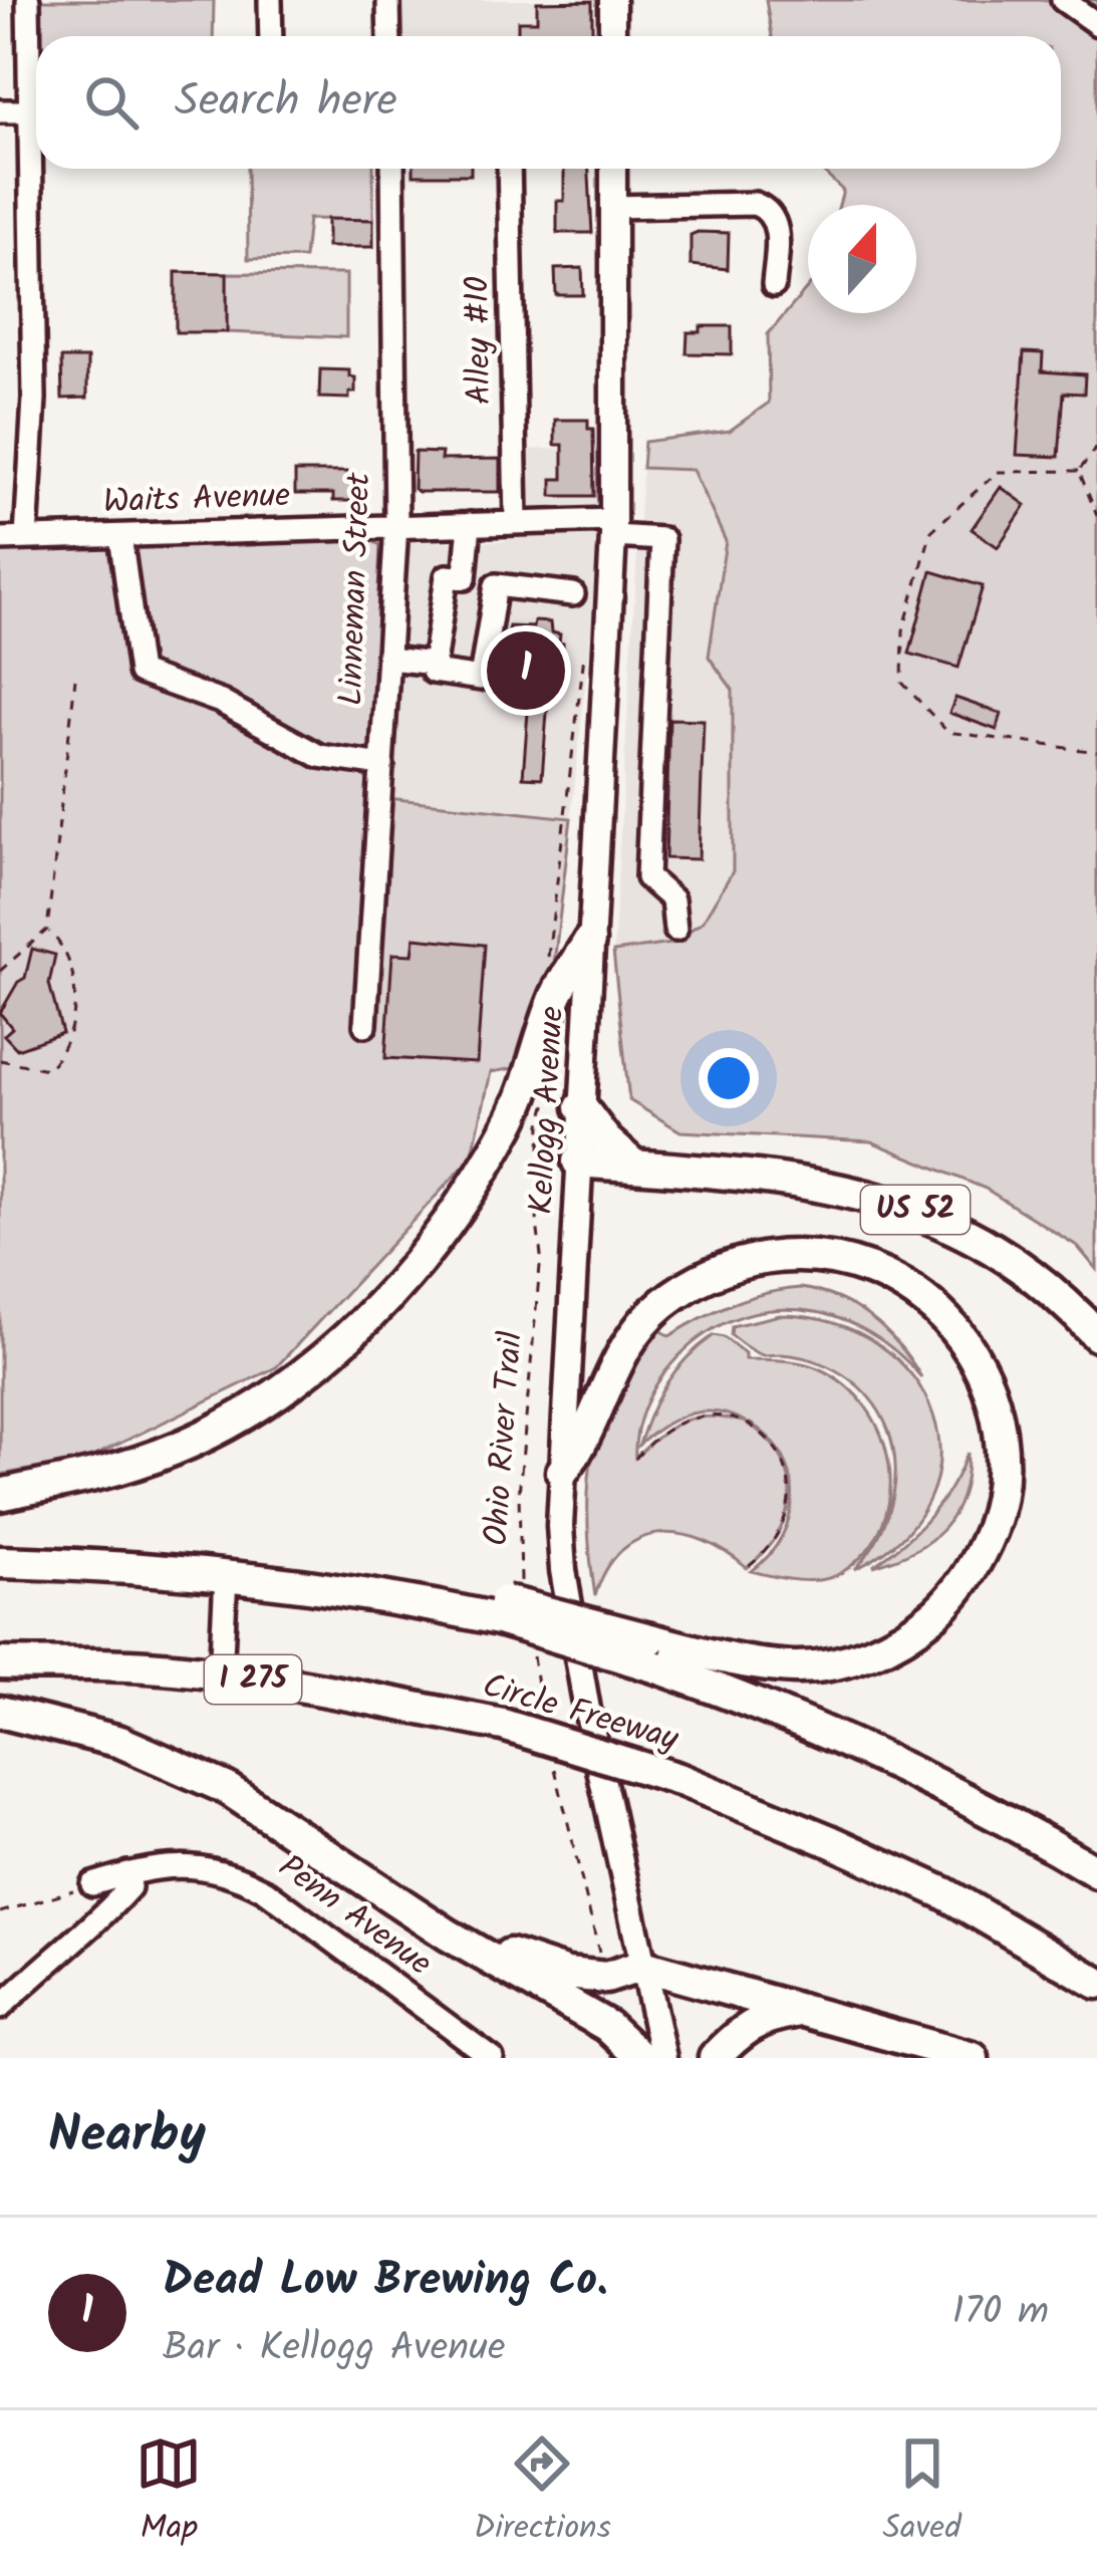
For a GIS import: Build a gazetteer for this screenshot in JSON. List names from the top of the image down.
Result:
{
  "streets": {
    "highway": ["US 52", "I 275", "Circle Freeway"],
    "main road": ["Kellogg Avenue"],
    "street": [
      "Alley #10",
      "Waits Avenue",
      "Linneman Street",
      "Penn Avenue"
    ],
    "path": ["Ohio River Trail"]
  },
  "crossings": [
    ["Alley #10", "Waits Avenue"],
    ["Waits Avenue", "Linneman Street"],
    ["Waits Avenue", "Kellogg Avenue"],
    ["Kellogg Avenue", "US 52"],
    ["Ohio River Trail", "Circle Freeway"]
  ],
  "north": "top",
  "page": {
    "search": "Search here",
    "pins": "1",
    "heading": "Nearby",
    "list": [
      {
        "mark": "1",
        "name": "Dead Low Brewing Co.",
        "note": "Bar · Kellogg Avenue",
        "value": "170 m"
      }
    ],
    "nav": ["Map", "Directions", "Saved"]
  }
}
